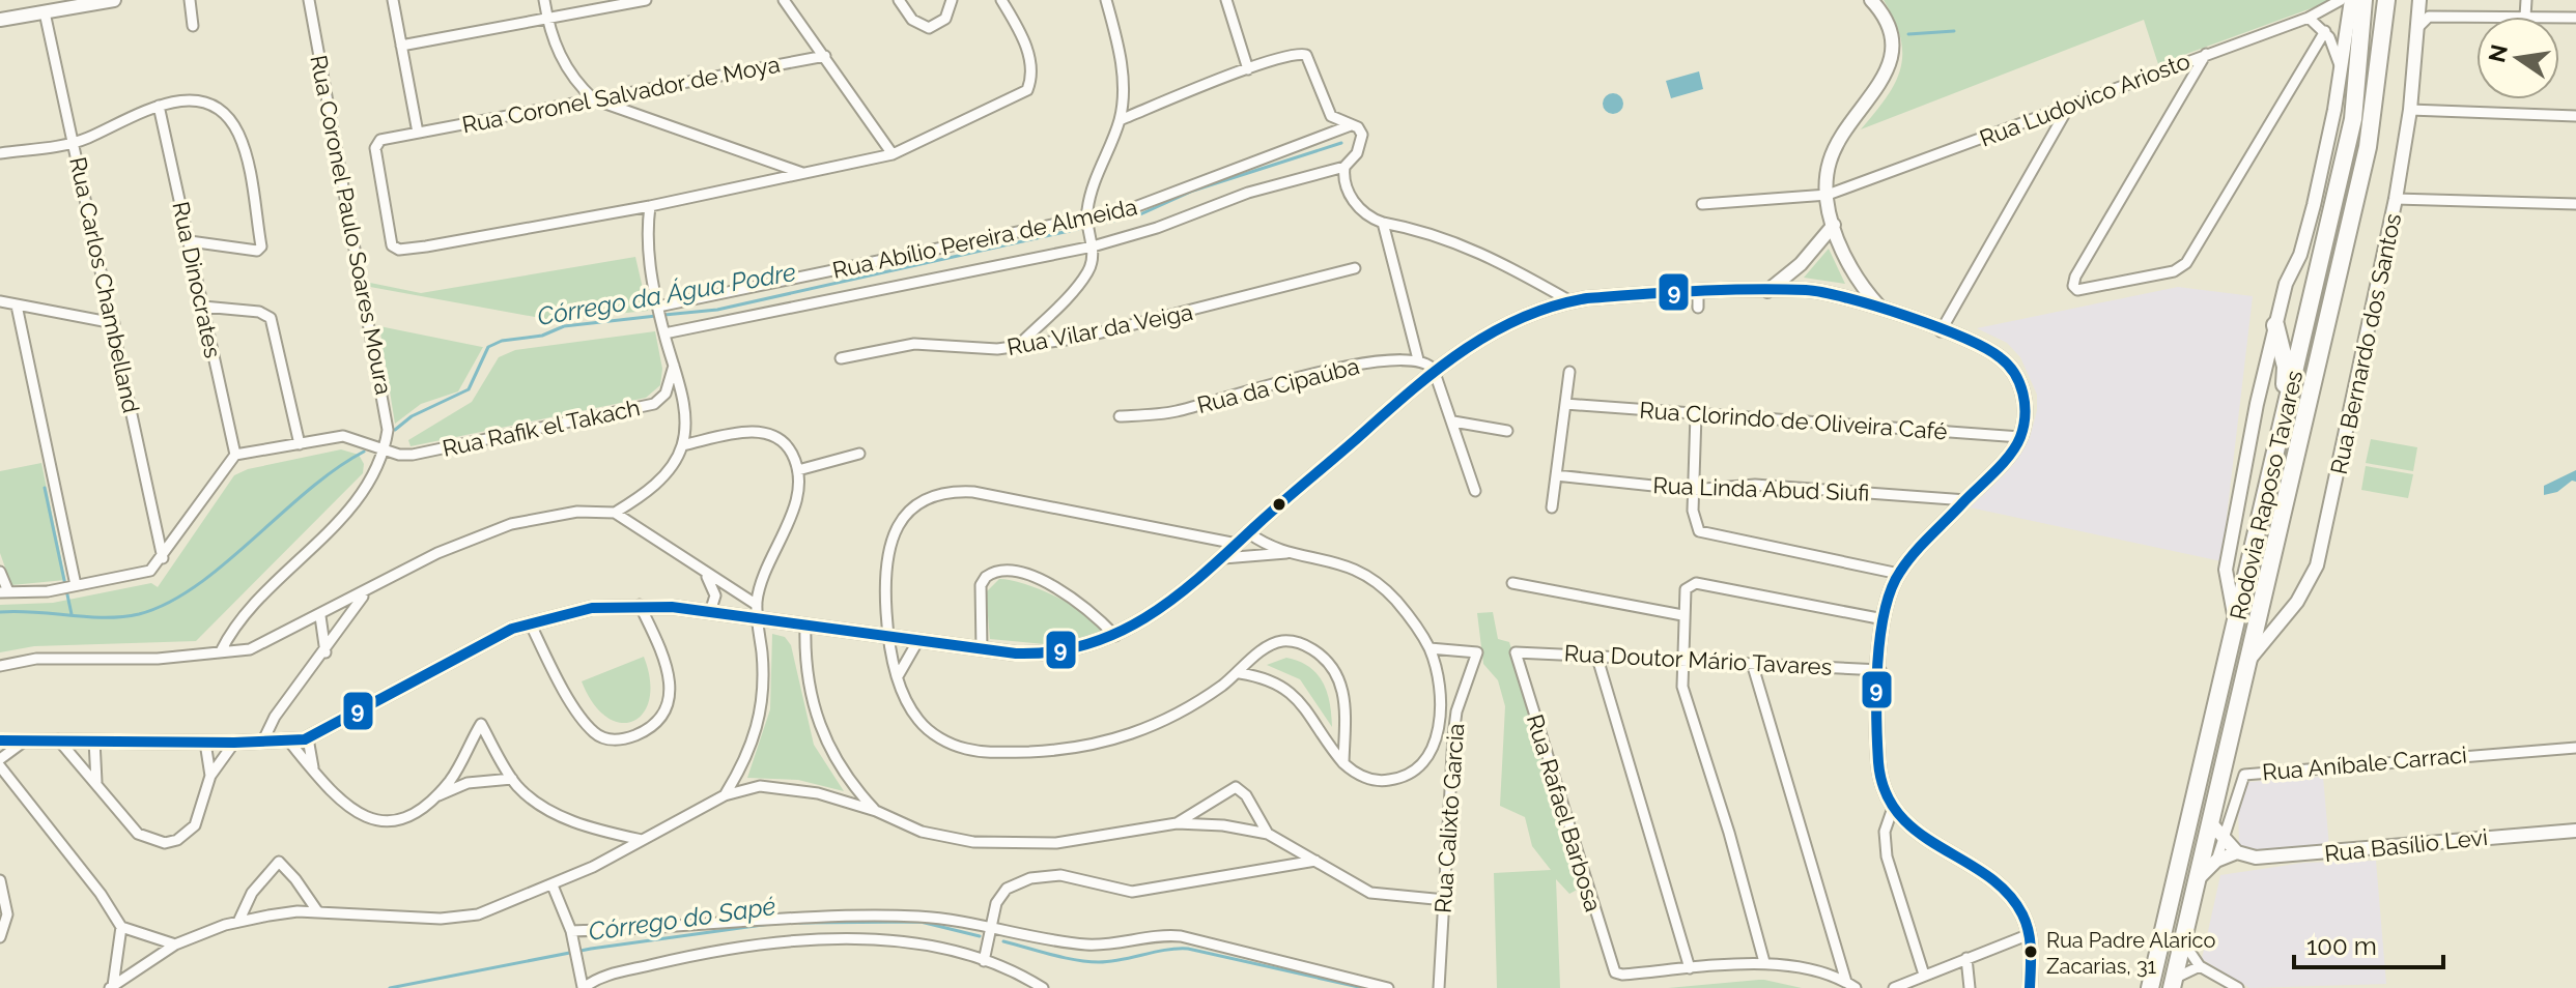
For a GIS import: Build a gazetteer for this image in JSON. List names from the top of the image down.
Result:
{
  "streets": {
    "highway": ["Rodovia Raposo Tavares"],
    "street": [
      "Rua Coronel Salvador de Moya",
      "Rua Ludovico Ariosto",
      "Rua Coronel Paulo Soares Moura",
      "Rua Abílio Pereira de Almeida",
      "Rua Dinocrates",
      "Rua Carlos Chambelland",
      "Rua Vilar da Veiga",
      "Rua Bernardo dos Santos",
      "Rua da Cipaúba",
      "Rua Clorindo de Oliveira Café",
      "Rua Rafik el Takach",
      "Rua Linda Abud Siufi",
      "Rua Doutor Mário Tavares",
      "Rua Aníbale Carraci",
      "Rua Rafael Barbosa",
      "Rua Calixto Garcia",
      "Rua Basílio Levi"
    ]
  },
  "crossings": [
    ["Rua Coronel Paulo Soares Moura", "Rua Rafik el Takach"],
    ["Rua Bernardo dos Santos", "Rodovia Raposo Tavares"],
    ["Rodovia Raposo Tavares", "Rua Basílio Levi"],
    ["Rua Doutor Mário Tavares", "Rua Rafael Barbosa"],
    ["Rua Aníbale Carraci", "Rua Basílio Levi"]
  ],
  "water": ["Córrego da Água Podre", "Córrego do Sapé"],
  "places": ["Rua Padre Alarico Zacarias, 31"],
  "lines": ["transit line 9"],
  "scale_bar": "100 m",
  "north": "left"
}
